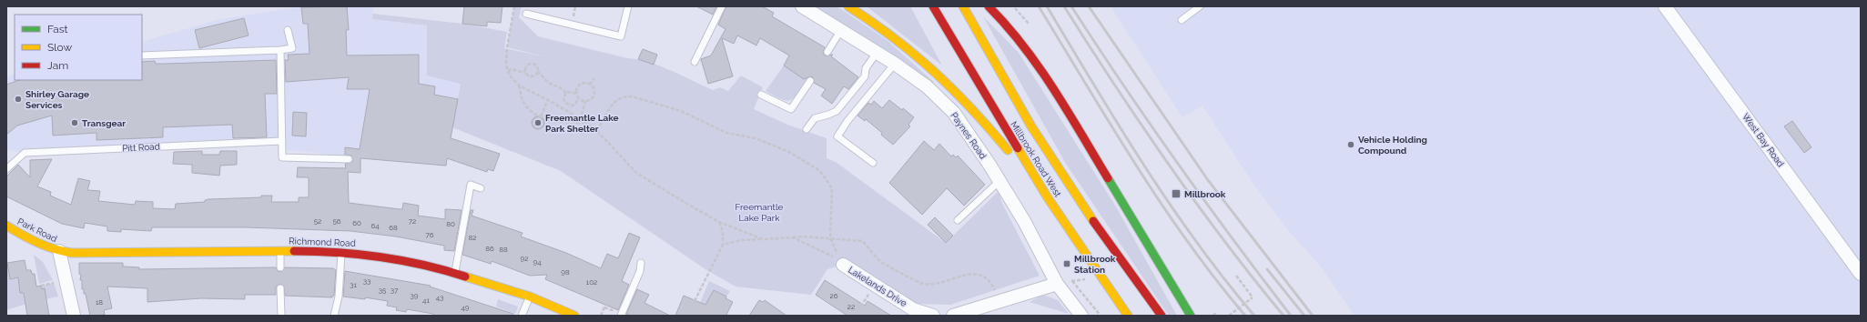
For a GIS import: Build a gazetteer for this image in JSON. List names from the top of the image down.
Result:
{
  "streets": {
    "main road": ["Millbrook Road West", "Park Road", "Richmond Road"],
    "street": ["Paynes Road", "West Bay Road", "Lakelands Drive"],
    "lane": ["Pitt Road"]
  },
  "crossings": [
    ["Park Road", "Richmond Road"]
  ],
  "parks": ["Freemantle Lake Park"],
  "places": {
    "other": [
      "Shirley Garage Services",
      "Transgear",
      "Freemantle Lake Park Shelter",
      "Vehicle Holding Compound"
    ],
    "transit": ["Millbrook", "Millbrook Station"]
  },
  "house_numbers": [
    "52",
    "56",
    "72",
    "60",
    "80",
    "64",
    "68",
    "76",
    "82",
    "86",
    "88",
    "92",
    "94",
    "98",
    "33",
    "102",
    "31",
    "35",
    "37",
    "39",
    "26",
    "43",
    "41",
    "18",
    "22",
    "49"
  ],
  "legend": ["Fast", "Slow", "Jam"]
}
